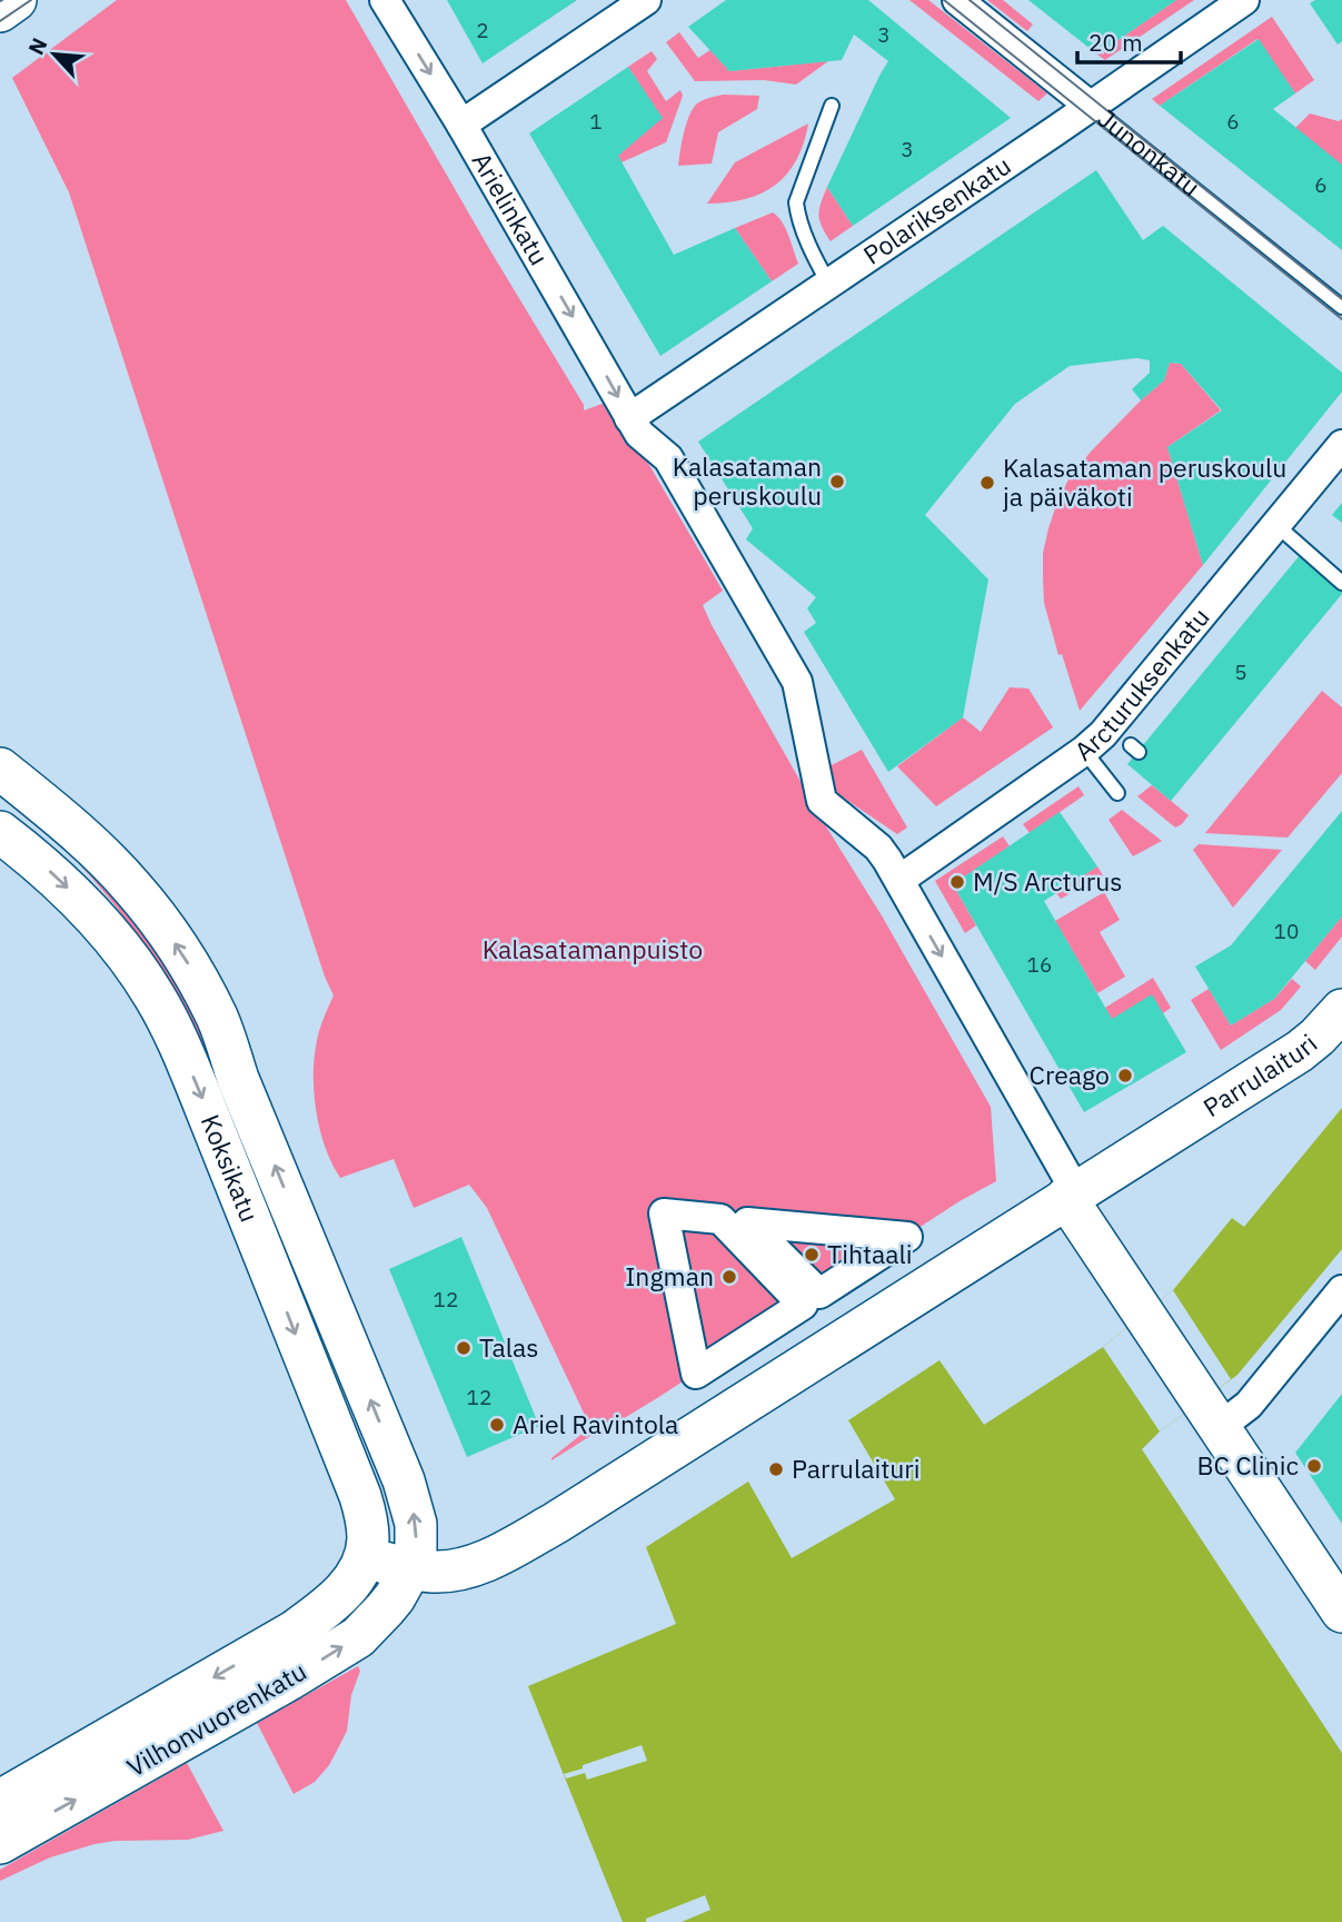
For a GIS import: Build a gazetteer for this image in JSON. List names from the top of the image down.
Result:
{
  "streets": {
    "main road": ["Parrulaituri", "Koksikatu", "Vilhonvuorenkatu"],
    "street": [
      "Junonkatu",
      "Arielinkatu",
      "Polariksenkatu",
      "Arcturuksenkatu"
    ]
  },
  "crossings": [
    ["Junonkatu", "Polariksenkatu"],
    ["Arielinkatu", "Polariksenkatu"],
    ["Arielinkatu", "Arcturuksenkatu"],
    ["Arielinkatu", "Parrulaituri"],
    ["Parrulaituri", "Koksikatu"],
    ["Parrulaituri", "Vilhonvuorenkatu"],
    ["Koksikatu", "Vilhonvuorenkatu"]
  ],
  "one_way": ["Arielinkatu"],
  "parks": ["Kalasatamanpuisto"],
  "places": [
    "Kalasataman peruskoulu",
    "Kalasataman peruskoulu ja päiväkoti",
    "M/S Arcturus",
    "Creago",
    "Tihtaali",
    "Ingman",
    "Talas",
    "Ariel Ravintola",
    "BC Clinic",
    "Parrulaituri"
  ],
  "house_numbers": [
    "2",
    "3",
    "1",
    "6",
    "3",
    "6",
    "5",
    "10",
    "16",
    "12",
    "12"
  ],
  "scale_bar": "20 m",
  "north": "top left"
}
